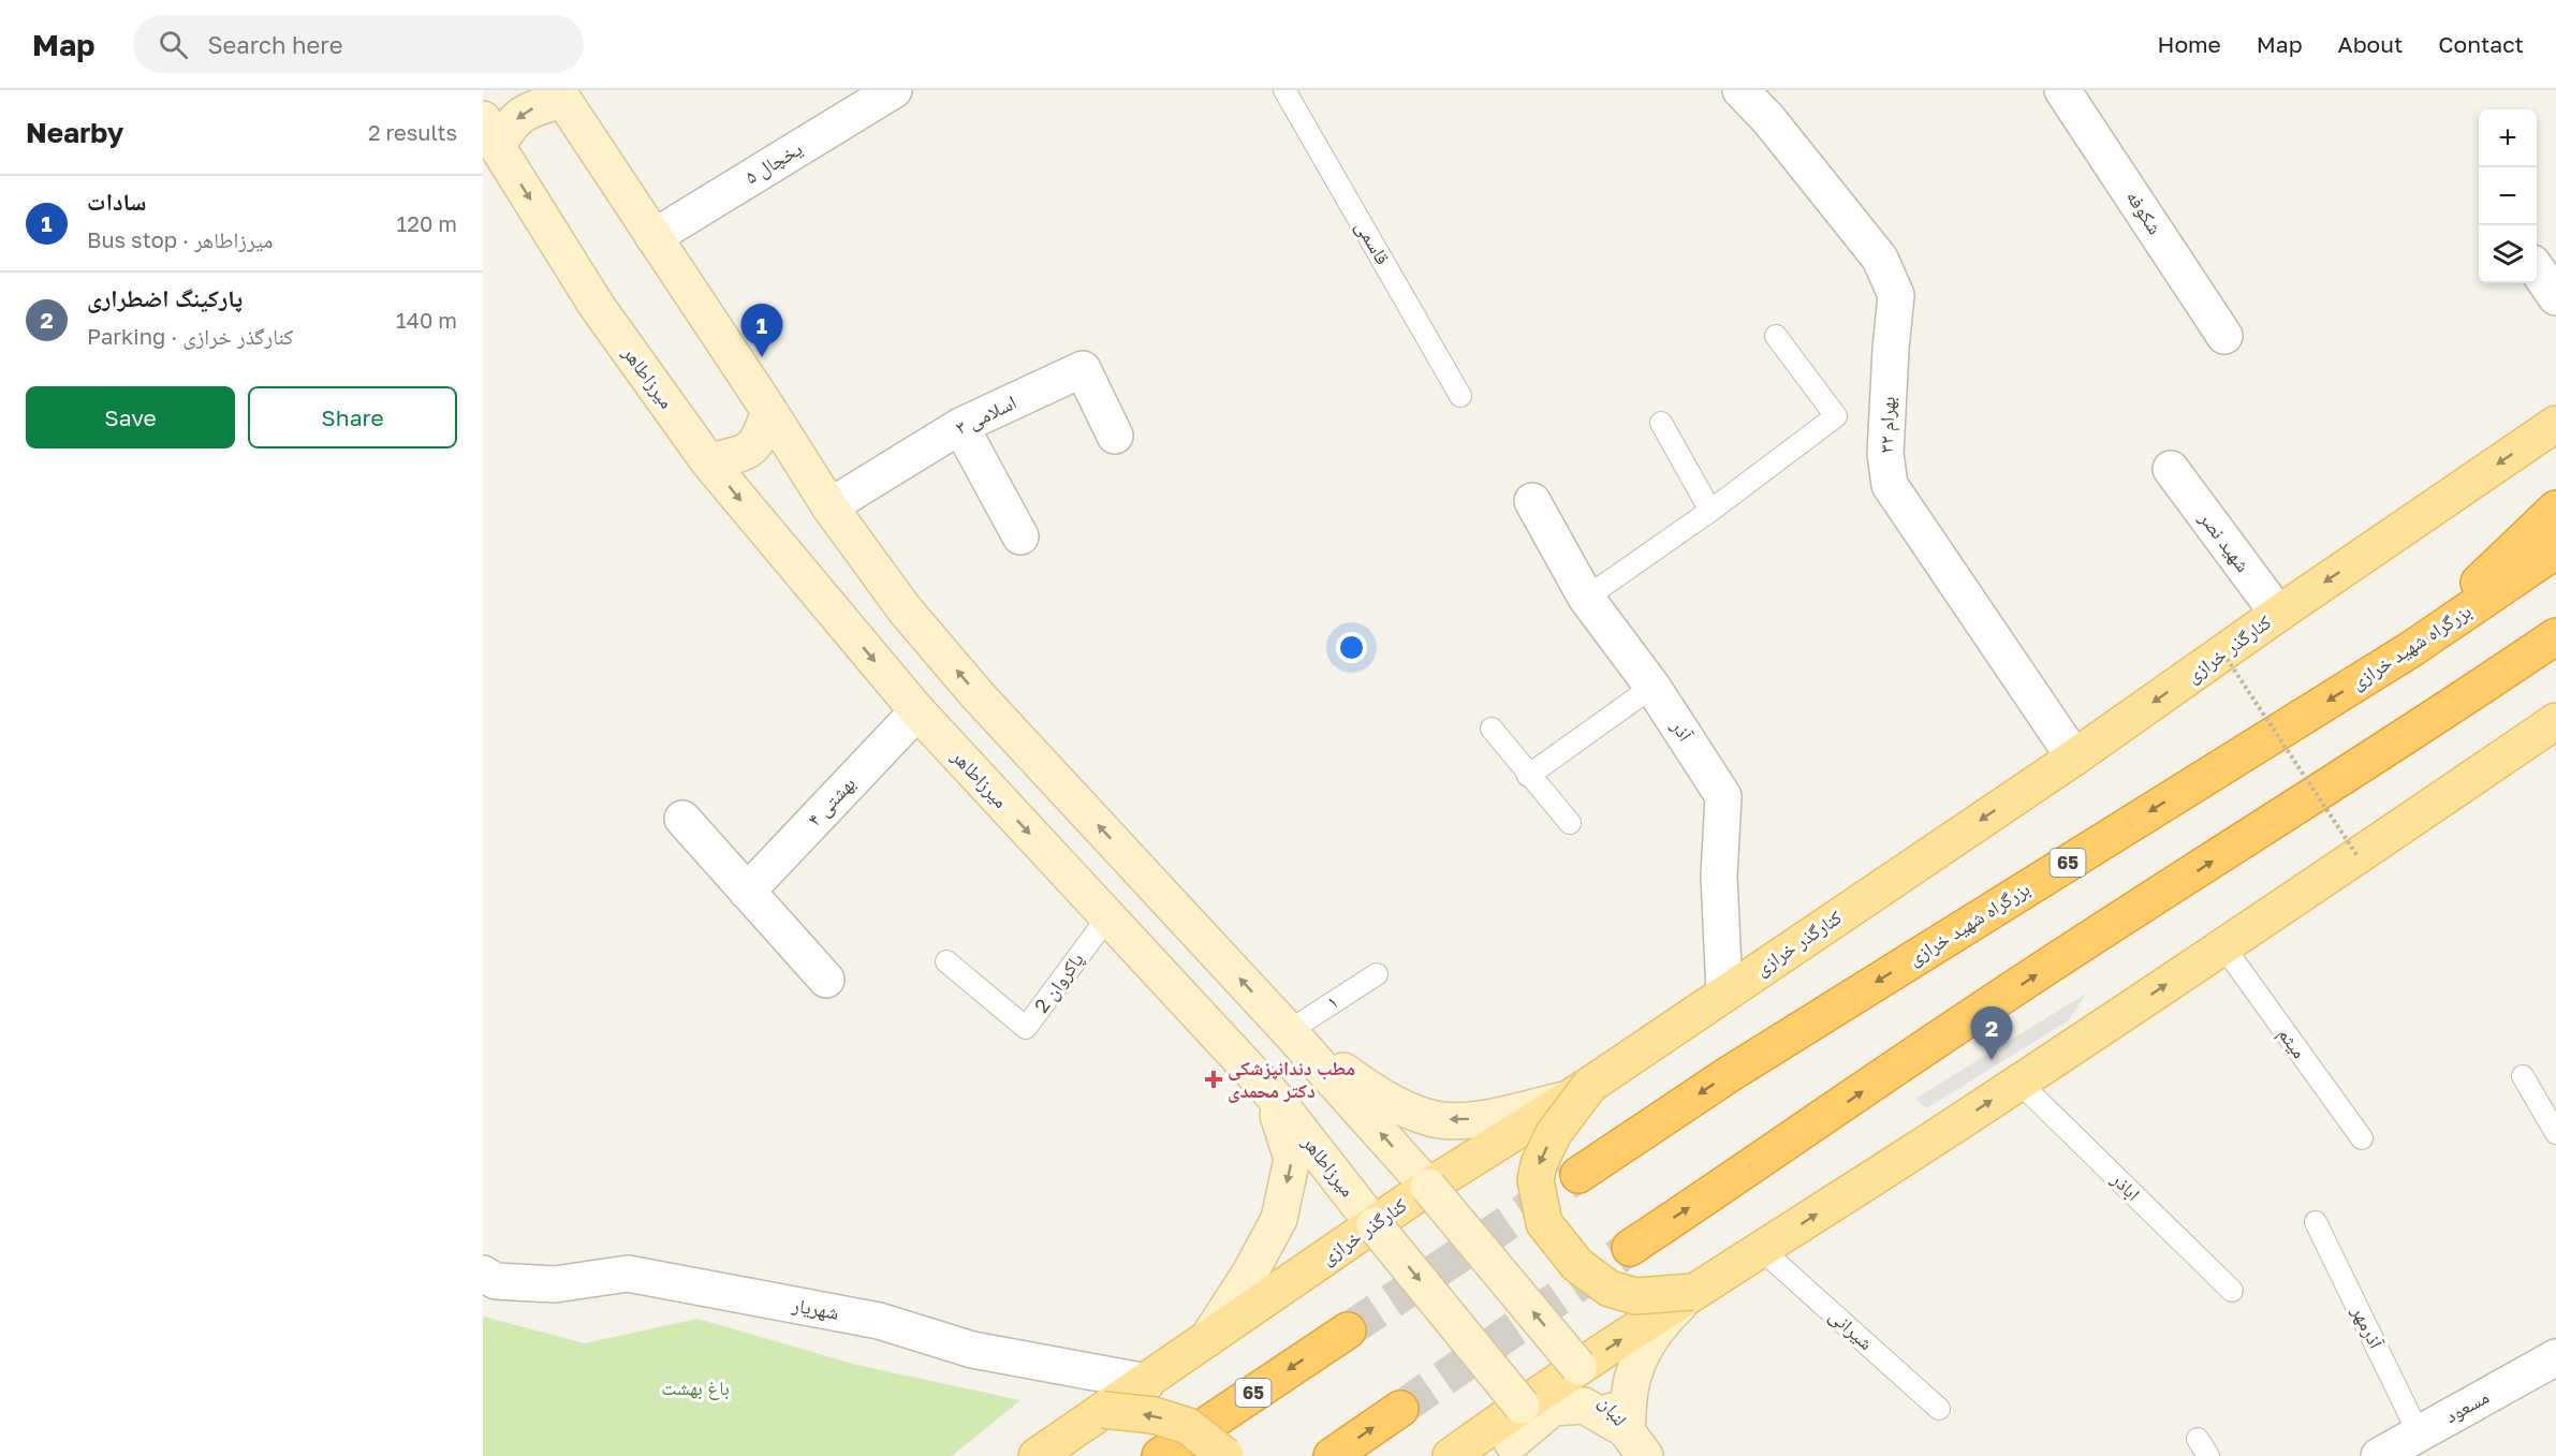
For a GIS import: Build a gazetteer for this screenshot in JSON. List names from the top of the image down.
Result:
{
  "streets": {
    "highway": ["بزرگراه شهید خرازی", "65"],
    "main road": ["میرزاطاهر", "کنارگذر خرازی", "لنبان"],
    "street": [
      "یخچال ۵",
      "شکوفه",
      "اسلامی ۳",
      "بهرام ۳۲",
      "شهید نصر",
      "آذر",
      "بهشتی ۴",
      "شهریار",
      "مسعود"
    ],
    "lane": [
      "قاسمی",
      "پاکروان 2",
      "۱",
      "میثم",
      "اباذر",
      "آذرمهر",
      "شیرانی"
    ]
  },
  "crossings": [
    ["میرزاطاهر", "کنارگذر خرازی"],
    ["میرزاطاهر", "بهشتی ۴"],
    ["میرزاطاهر", "پاکروان 2"],
    ["بهرام ۳۲", "کنارگذر خرازی"],
    ["شهید نصر", "کنارگذر خرازی"],
    ["کنارگذر خرازی", "آذر"],
    ["کنارگذر خرازی", "شهریار"],
    ["آذرمهر", "مسعود"]
  ],
  "parks": ["باغ بهشت"],
  "places": {
    "health": ["مطب دندانپزشکی دکتر محمدی"]
  },
  "page": {
    "header": "Map",
    "search": "Search here",
    "nav": [
      "Home",
      "Map",
      "About",
      "Contact"
    ],
    "heading": ["Nearby", "2 results"],
    "map_buttons": ["+", "−"],
    "list": [
      {
        "mark": "1",
        "name": "سادات",
        "note": "Bus stop · میرزاطاهر",
        "value": "120 m"
      },
      {
        "mark": "2",
        "name": "پارکینگ اضطراری",
        "note": "Parking · کنارگذر خرازی",
        "value": "140 m"
      }
    ],
    "pins": ["1", "2"],
    "buttons": ["Save", "Share"]
  }
}
